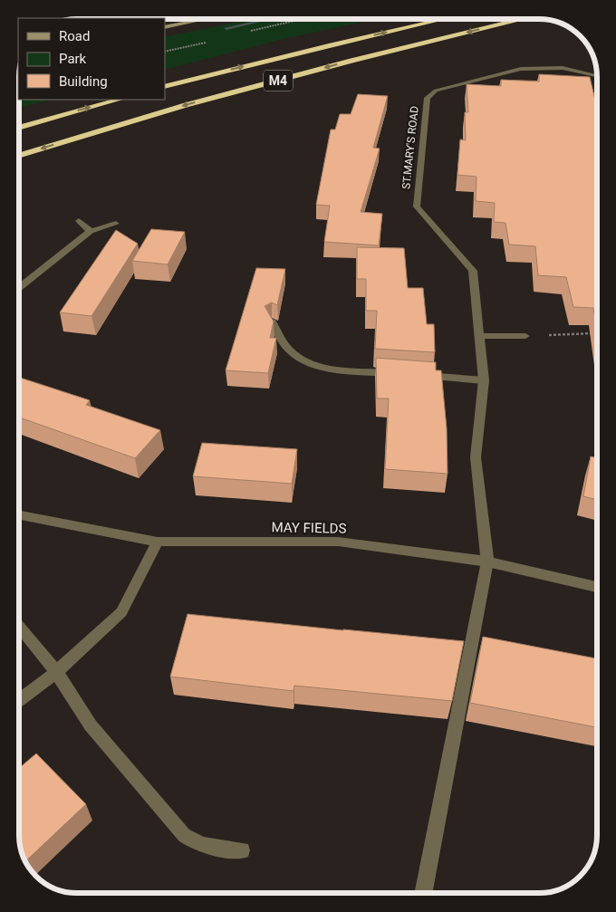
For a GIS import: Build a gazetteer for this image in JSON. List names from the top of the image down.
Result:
{
  "streets": {
    "highway": ["M4"],
    "street": ["ST.MARY'S ROAD", "MAY FIELDS"]
  },
  "crossings": [
    ["ST.MARY'S ROAD", "MAY FIELDS"]
  ],
  "legend": ["Road", "Park", "Building"]
}
